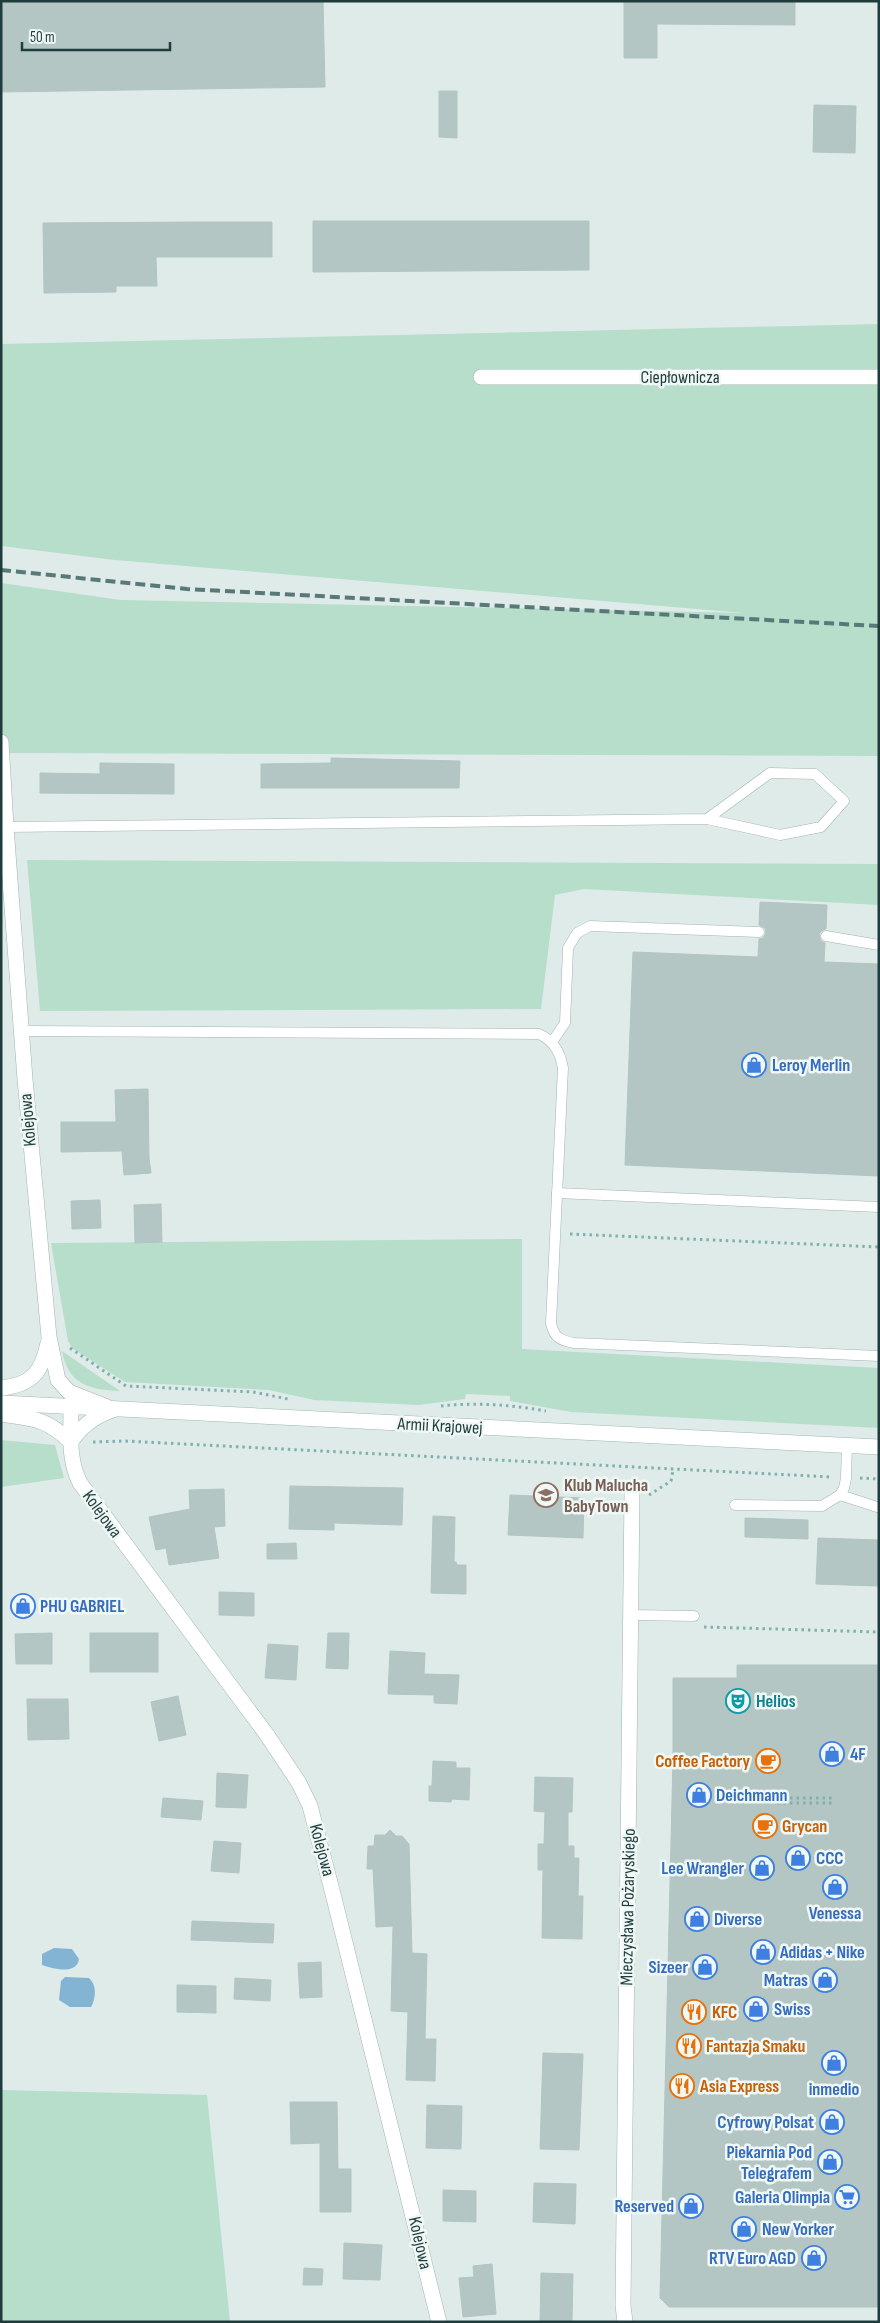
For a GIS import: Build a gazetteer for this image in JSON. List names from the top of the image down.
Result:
{
  "streets": {
    "street": [
      "Ciepłownicza",
      "Kolejowa",
      "Armii Krajowej",
      "Mieczysława Pożaryskiego"
    ]
  },
  "crossings": [
    ["Kolejowa", "Armii Krajowej"]
  ],
  "places": {
    "shop": [
      "Leroy Merlin",
      "PHU GABRIEL",
      "4F",
      "Deichmann",
      "CCC",
      "Lee Wrangler",
      "Venessa",
      "Diverse",
      "Adidas + Nike",
      "Sizeer",
      "Matras",
      "Swiss",
      "inmedio",
      "Cyfrowy Polsat",
      "Piekarnia Pod Telegrafem",
      "Reserved",
      "New Yorker",
      "RTV Euro AGD"
    ],
    "school or university": ["Klub Malucha BabyTown"],
    "theatre": ["Helios"],
    "cafe": ["Coffee Factory", "Grycan"],
    "restaurant": ["KFC", "Fantazja Smaku", "Asia Express"],
    "supermarket": ["Galeria Olimpia"]
  },
  "scale_bar": "50 m"
}
